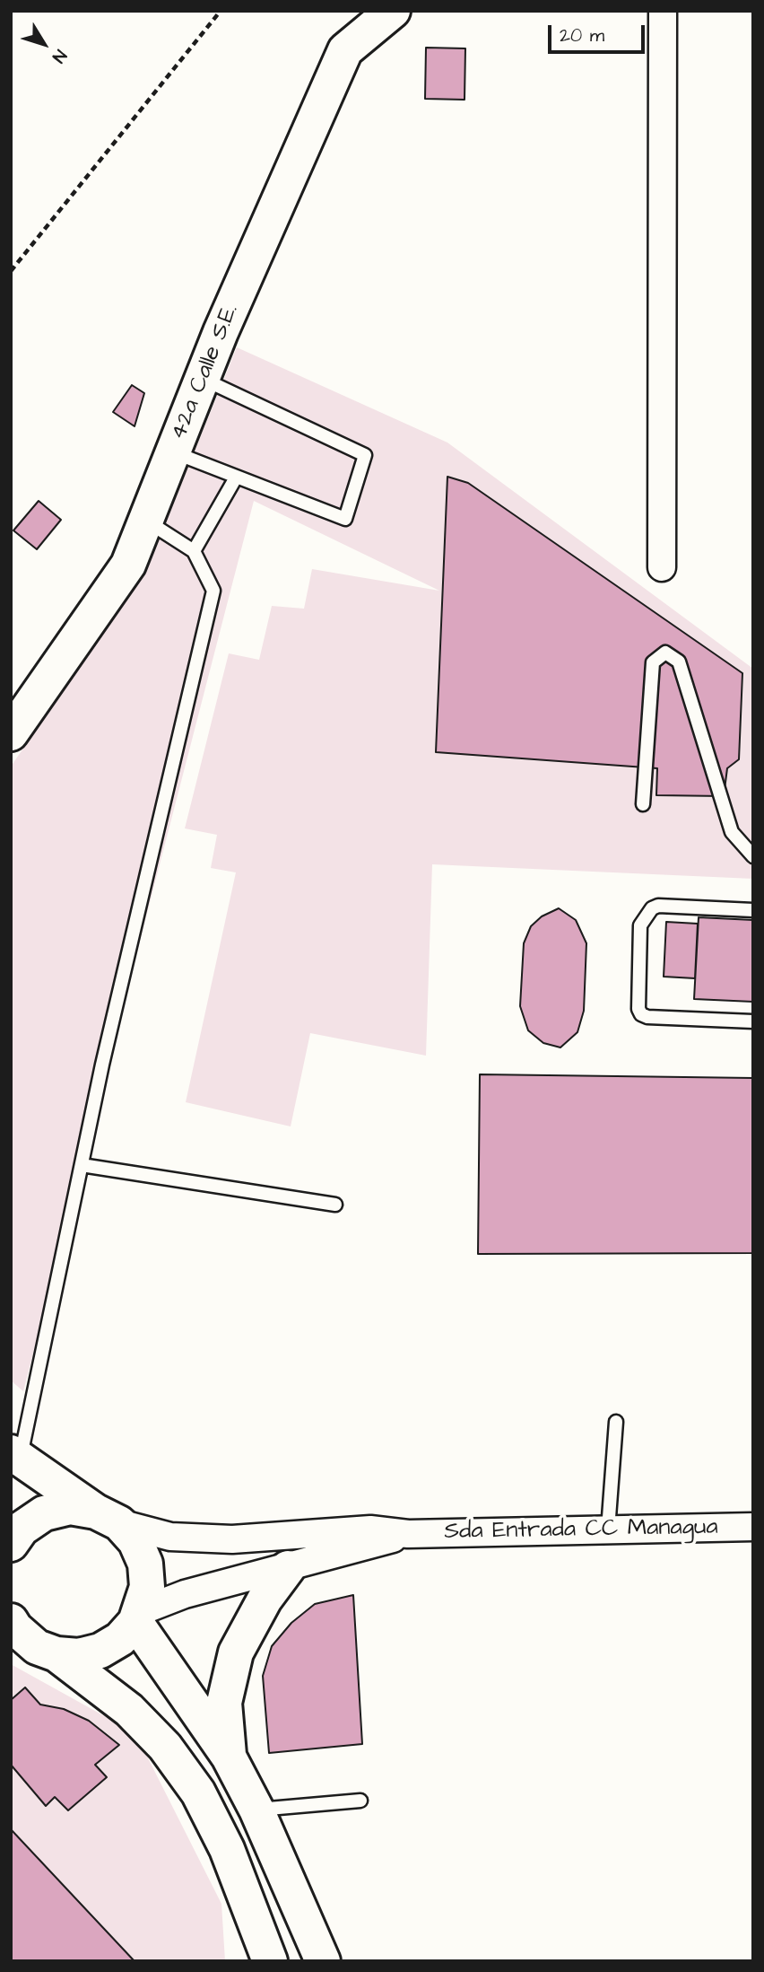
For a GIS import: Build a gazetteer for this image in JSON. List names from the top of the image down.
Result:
{
  "streets": {
    "street": ["42a Calle S.E.", "Sda Entrada CC Managua"]
  },
  "scale_bar": "20 m",
  "north": "bottom right"
}
